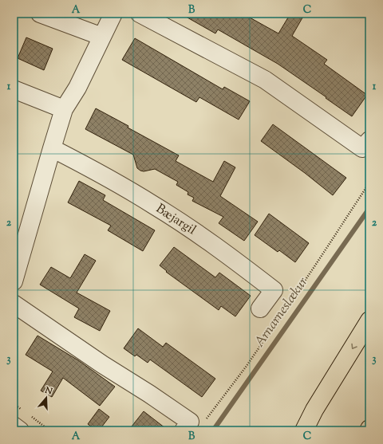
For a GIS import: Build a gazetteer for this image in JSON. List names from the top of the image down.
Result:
{
  "streets": {
    "street": ["Bæjargil"]
  },
  "water": ["Arnarneslækur"],
  "north": "top",
  "grid": {
    "columns": ["A", "B", "C"],
    "rows": ["1", "2", "3"]
  }
}
